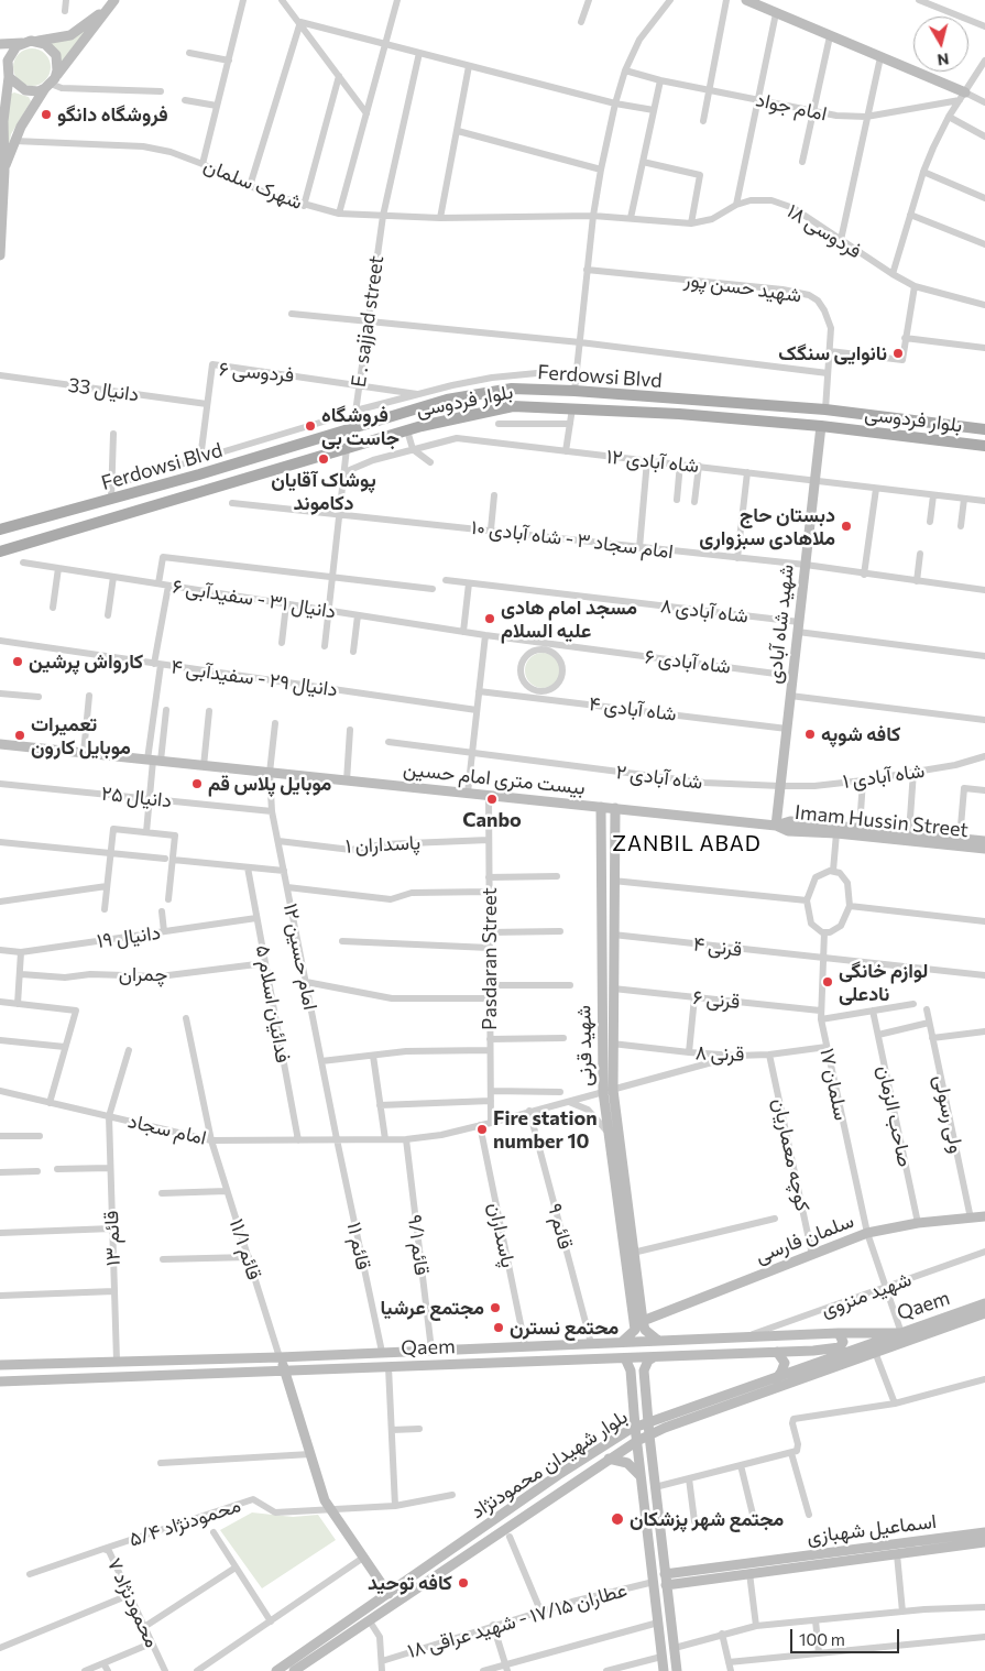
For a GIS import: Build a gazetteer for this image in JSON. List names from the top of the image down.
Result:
{
  "streets": {
    "main road": [
      "Ferdowsi Blvd",
      "بلوار فردوسی",
      "شهید شاه آبادی",
      "بیست متری امام حسین",
      "Imam Hussin Street",
      "شهید قرنی",
      "سلمان فارسی",
      "Qaem",
      "بلوار شهیدان محمودنژاد",
      "اسماعیل شهبازی"
    ],
    "street": [
      "امام جواد",
      "شهرک سلمان",
      "فردوسی ۱۸",
      "شهید حسن پور",
      "E . sajjad street",
      "فردوسی ۶",
      "دانیال 33",
      "شاه آبادی ۱۲",
      "امام سجاد ۳ - شاه آبادی ۱۰",
      "دانیال ۳۱ - سفیدآبی ۶",
      "شاه آبادی ۸",
      "شاه آبادی ۶",
      "دانیال ۲۹ - سفیدآبی ۴",
      "شاه آبادی ۴",
      "شاه آبادی ۱",
      "شاه آبادی ۲",
      "دانیال ۲۵",
      "پاسداران ۱",
      "دانیال ۱۹",
      "قرنی ۴",
      "امام حسین ۱۲",
      "Pasdaran Street",
      "چمران",
      "قرنی ۶",
      "فدائیان اسلام ۵",
      "قرنی ۸",
      "سلمان ۱۷",
      "ولی رسولی",
      "صاحب الزمان",
      "امام سجاد",
      "کوچه معماریان",
      "قائم ۹",
      "پاسداران",
      "قائم ۱۳",
      "قائم ۹/۱",
      "قائم ۱۱",
      "قائم ۱۱/۱",
      "شهید منزوی",
      "محمودنژاد ۵/۴",
      "محمودنژاد ۷",
      "عطاران ۱۷/۱۵ - شهید عراقی ۱۸"
    ]
  },
  "crossings": [
    ["شهرک سلمان", "فردوسی ۱۸"],
    ["شهرک سلمان", "E . sajjad street"],
    ["شهید حسن پور", "Ferdowsi Blvd"],
    ["E . sajjad street", "فردوسی ۶"],
    ["E . sajjad street", "Ferdowsi Blvd"],
    ["فردوسی ۶", "دانیال 33"],
    ["بلوار فردوسی", "شهید شاه آبادی"],
    ["شاه آبادی ۱۲", "شهید شاه آبادی"],
    ["امام سجاد ۳ - شاه آبادی ۱۰", "شهید شاه آبادی"],
    ["دانیال ۳۱ - سفیدآبی ۶", "شاه آبادی ۶"],
    ["شاه آبادی ۸", "شهید شاه آبادی"],
    ["شهید شاه آبادی", "شاه آبادی ۶"],
    ["شهید شاه آبادی", "شاه آبادی ۴"],
    ["شهید شاه آبادی", "شاه آبادی ۱"],
    ["شهید شاه آبادی", "شاه آبادی ۲"],
    ["شهید شاه آبادی", "بیست متری امام حسین"],
    ["شهید شاه آبادی", "Imam Hussin Street"],
    ["شاه آبادی ۶", "شاه آبادی ۴"],
    ["شاه آبادی ۱", "شاه آبادی ۲"],
    ["بیست متری امام حسین", "Imam Hussin Street"],
    ["بیست متری امام حسین", "امام حسین ۱۲"],
    ["بیست متری امام حسین", "Pasdaran Street"],
    ["بیست متری امام حسین", "شهید قرنی"],
    ["دانیال ۲۵", "امام حسین ۱۲"],
    ["پاسداران ۱", "امام حسین ۱۲"],
    ["پاسداران ۱", "Pasdaran Street"],
    ["دانیال ۱۹", "فدائیان اسلام ۵"],
    ["قرنی ۴", "شهید قرنی"],
    ["قرنی ۴", "سلمان ۱۷"],
    ["امام حسین ۱۲", "امام سجاد"],
    ["امام حسین ۱۲", "قائم ۱۱"],
    ["Pasdaran Street", "امام سجاد"],
    ["چمران", "فدائیان اسلام ۵"],
    ["قرنی ۶", "شهید قرنی"],
    ["قرنی ۶", "سلمان ۱۷"],
    ["فدائیان اسلام ۵", "امام سجاد"],
    ["شهید قرنی", "قرنی ۸"],
    ["شهید قرنی", "امام سجاد"],
    ["شهید قرنی", "سلمان فارسی"],
    ["قرنی ۸", "سلمان ۱۷"],
    ["قرنی ۸", "امام سجاد"],
    ["قرنی ۸", "کوچه معماریان"],
    ["سلمان ۱۷", "سلمان فارسی"],
    ["سلمان ۱۷", "شهید منزوی"],
    ["سلمان ۱۷", "Qaem"],
    ["سلمان ۱۷", "بلوار شهیدان محمودنژاد"],
    ["ولی رسولی", "سلمان فارسی"],
    ["صاحب الزمان", "سلمان فارسی"],
    ["امام سجاد", "قائم ۹"],
    ["امام سجاد", "پاسداران"],
    ["امام سجاد", "قائم ۱۳"],
    ["امام سجاد", "قائم ۹/۱"],
    ["امام سجاد", "قائم ۱۱"],
    ["امام سجاد", "قائم ۱۱/۱"],
    ["کوچه معماریان", "سلمان فارسی"],
    ["قائم ۹", "Qaem"],
    ["پاسداران", "Qaem"],
    ["قائم ۱۳", "Qaem"],
    ["قائم ۹/۱", "Qaem"],
    ["قائم ۱۱", "Qaem"],
    ["قائم ۱۱/۱", "Qaem"],
    ["شهید منزوی", "Qaem"],
    ["Qaem", "بلوار شهیدان محمودنژاد"],
    ["محمودنژاد ۵/۴", "محمودنژاد ۷"]
  ],
  "districts": ["ZANBIL ABAD"],
  "places": [
    "فروشگاه دانگو",
    "نانوایی سنگک",
    "فروشگاه جاست بی",
    "پوشاک آقایان دکاموند",
    "دبستان حاج ملاهادی سبزواری",
    "مسجد امام هادی علیه السلام",
    "کارواش پرشین",
    "کافه شوپه",
    "تعمیرات موبایل کارون",
    "موبایل پلاس قم",
    "Canbo",
    "لوازم خانگی نادعلی",
    "Fire station number 10",
    "مجتمع عرشیا",
    "محتمع نسترن",
    "مجتمع شهر پزشکان",
    "کافه توحید"
  ],
  "scale_bar": "100 m",
  "north": "bottom"
}
